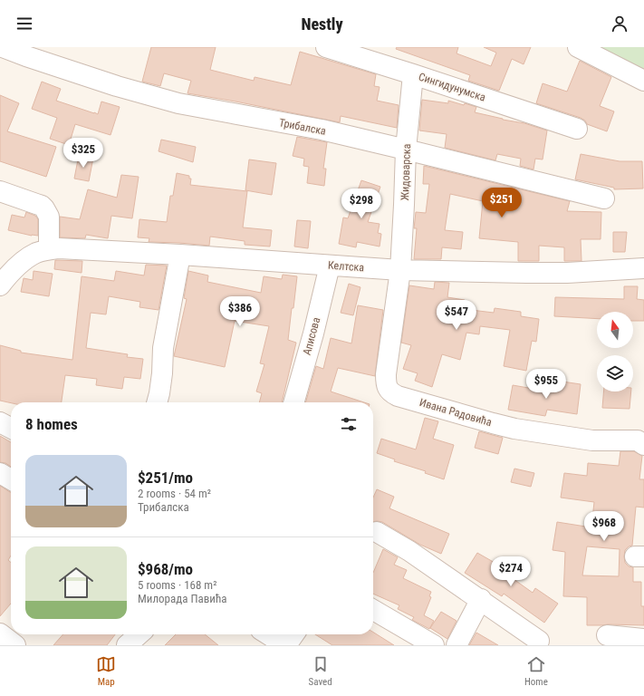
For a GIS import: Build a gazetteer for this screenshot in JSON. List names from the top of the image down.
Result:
{
  "streets": {
    "street": [
      "Сингидунумска",
      "Трибалска",
      "Жидоварска",
      "Келтска",
      "Аписова",
      "Ивана Радовића"
    ]
  },
  "crossings": [
    ["Сингидунумска", "Жидоварска"],
    ["Трибалска", "Жидоварска"],
    ["Жидоварска", "Келтска"],
    ["Жидоварска", "Ивана Радовића"],
    ["Келтска", "Аписова"],
    ["Келтска", "Ивана Радовића"]
  ],
  "north": "top",
  "page": {
    "header": "Nestly",
    "price": [
      "$325",
      "$251",
      "$298",
      "$386",
      "$547",
      "$955",
      "$968",
      "$274"
    ],
    "heading": "8 homes",
    "list": [
      {
        "name": "$251/mo",
        "note": "2 rooms · 54 m² · Трибалска"
      },
      {
        "name": "$968/mo",
        "note": "5 rooms · 168 m² · Милорада Павића"
      }
    ],
    "tabs": ["Map", "Saved", "Home"]
  }
}
